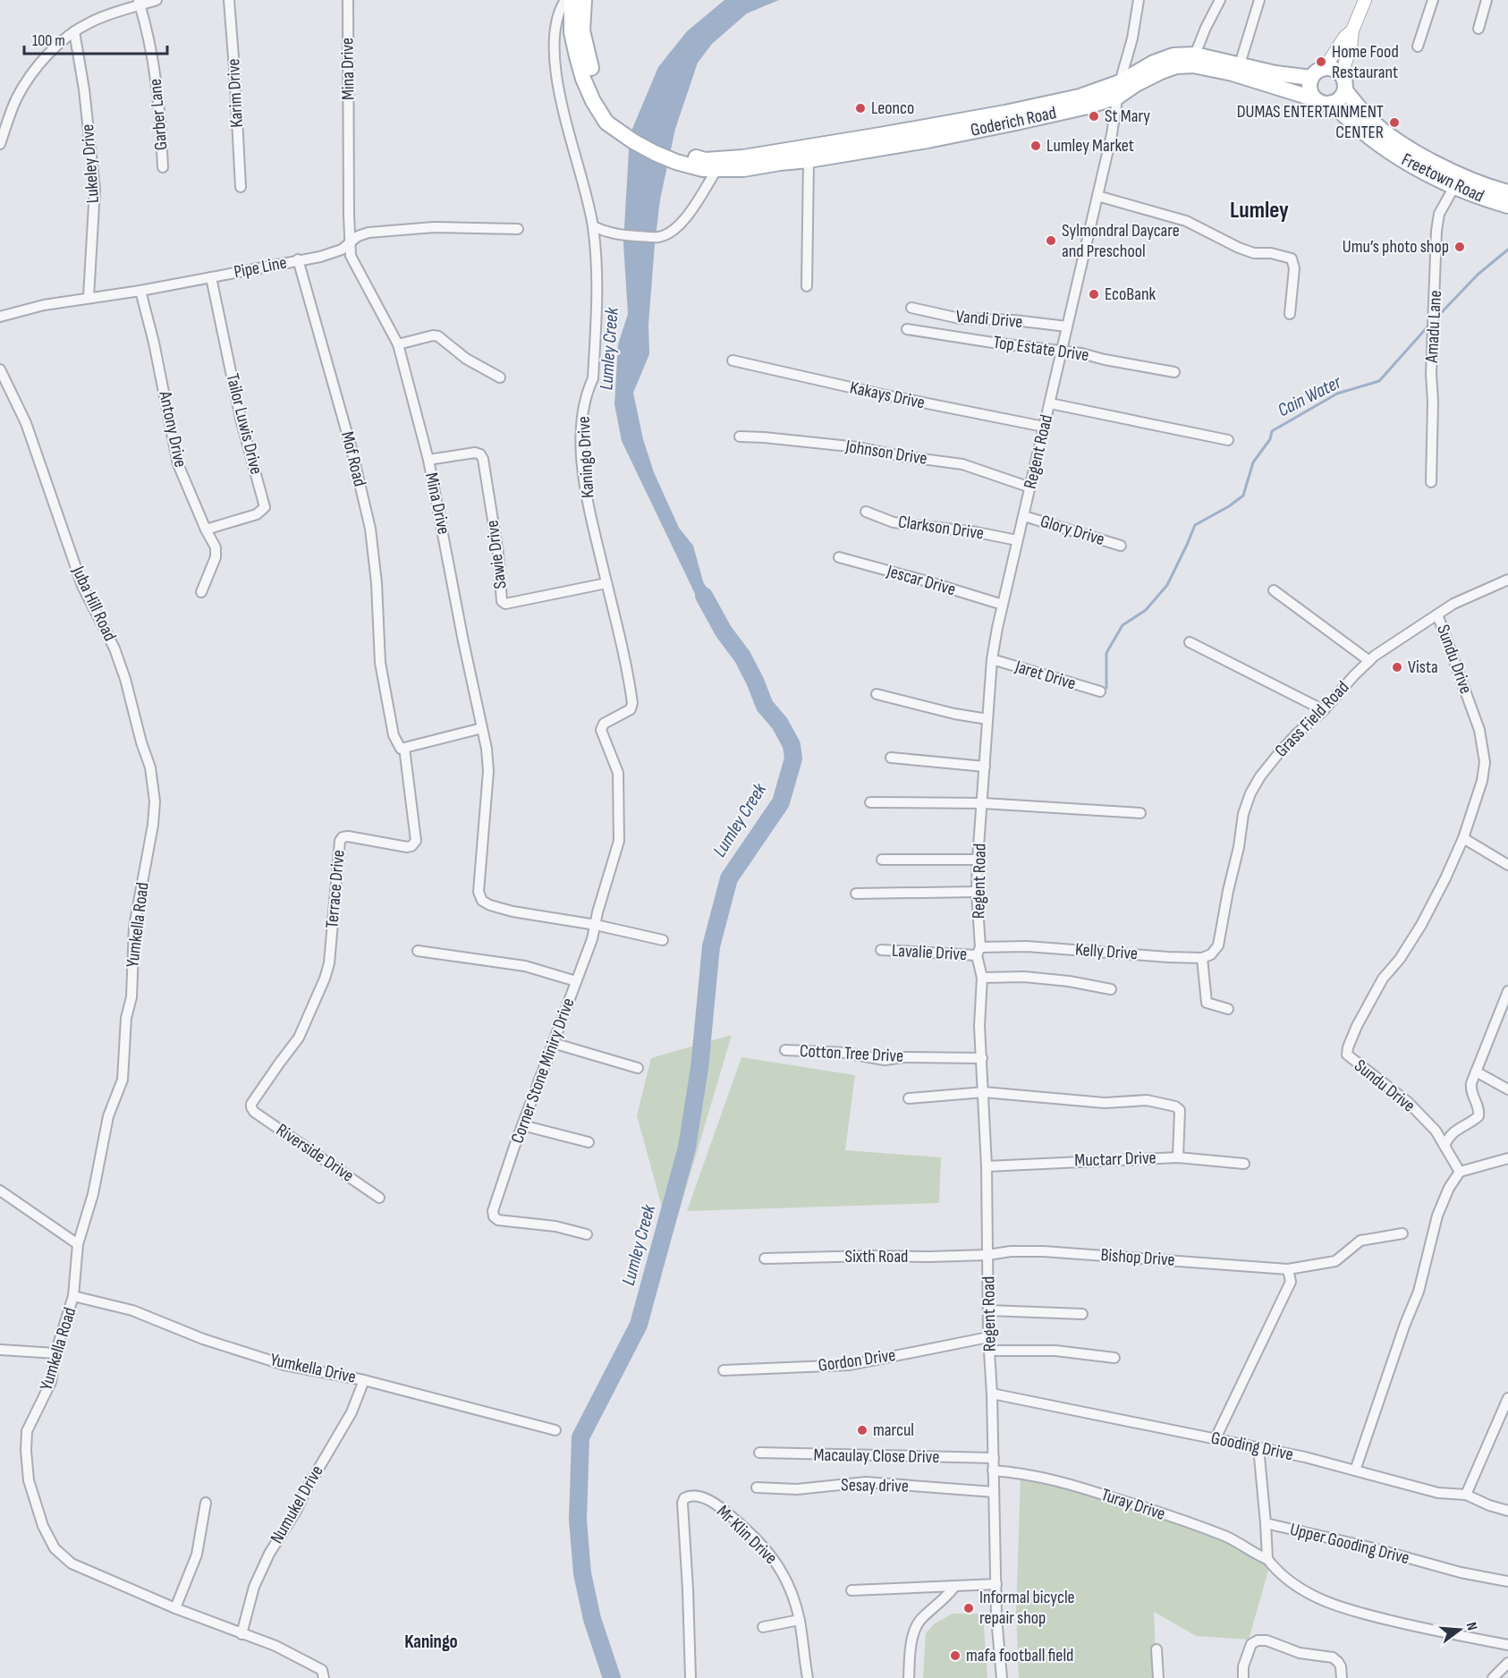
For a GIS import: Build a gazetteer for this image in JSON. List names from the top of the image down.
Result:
{
  "streets": {
    "main road": ["Goderich Road", "Freetown Road"],
    "street": [
      "Mina Drive",
      "Karim Drive",
      "Garber Lane",
      "Lukeley Drive",
      "Pipe Line",
      "Vandi Drive",
      "Amadu Lane",
      "Top Estate Drive",
      "Kakays Drive",
      "Tailor Luwis Drive",
      "Antony Drive",
      "Regent Road",
      "Johnson Drive",
      "Kaningo Drive",
      "Mof Road",
      "Clarkson Drive",
      "Glory Drive",
      "Sawie Drive",
      "Jescar Drive",
      "Juba Hill Road",
      "Sundu Drive",
      "Jaret Drive",
      "Grass Field Road",
      "Terrace Drive",
      "Yumkella Road",
      "Kelly Drive",
      "Lavalie Drive",
      "Cotton Tree Drive",
      "Corner Stone Miniry Drive",
      "Riverside Drive",
      "Muctarr Drive",
      "Sixth Road",
      "Bishop Drive",
      "Gordon Drive",
      "Yumkella Drive",
      "Gooding Drive",
      "Macaulay Close Drive",
      "Sesay drive",
      "Numukel Drive",
      "Turay Drive",
      "Mr Klin Drive",
      "Upper Gooding Drive"
    ]
  },
  "crossings": [
    ["Mina Drive", "Pipe Line"],
    ["Mina Drive", "Kaningo Drive"],
    ["Mina Drive", "Sawie Drive"],
    ["Mina Drive", "Corner Stone Miniry Drive"],
    ["Goderich Road", "Freetown Road"],
    ["Goderich Road", "Regent Road"],
    ["Lukeley Drive", "Pipe Line"],
    ["Freetown Road", "Amadu Lane"],
    ["Pipe Line", "Tailor Luwis Drive"],
    ["Pipe Line", "Antony Drive"],
    ["Pipe Line", "Mof Road"],
    ["Vandi Drive", "Regent Road"],
    ["Top Estate Drive", "Regent Road"],
    ["Kakays Drive", "Regent Road"],
    ["Tailor Luwis Drive", "Antony Drive"],
    ["Regent Road", "Johnson Drive"],
    ["Regent Road", "Clarkson Drive"],
    ["Regent Road", "Glory Drive"],
    ["Regent Road", "Jescar Drive"],
    ["Regent Road", "Jaret Drive"],
    ["Regent Road", "Kelly Drive"],
    ["Regent Road", "Lavalie Drive"],
    ["Regent Road", "Cotton Tree Drive"],
    ["Regent Road", "Muctarr Drive"],
    ["Regent Road", "Sixth Road"],
    ["Regent Road", "Bishop Drive"],
    ["Regent Road", "Gordon Drive"],
    ["Regent Road", "Gooding Drive"],
    ["Regent Road", "Macaulay Close Drive"],
    ["Regent Road", "Sesay drive"],
    ["Regent Road", "Turay Drive"],
    ["Kaningo Drive", "Sawie Drive"],
    ["Kaningo Drive", "Corner Stone Miniry Drive"],
    ["Mof Road", "Terrace Drive"],
    ["Juba Hill Road", "Yumkella Road"],
    ["Sundu Drive", "Grass Field Road"],
    ["Grass Field Road", "Kelly Drive"],
    ["Terrace Drive", "Riverside Drive"],
    ["Yumkella Road", "Yumkella Drive"],
    ["Yumkella Road", "Numukel Drive"],
    ["Kelly Drive", "Lavalie Drive"],
    ["Sixth Road", "Bishop Drive"],
    ["Yumkella Drive", "Numukel Drive"],
    ["Gooding Drive", "Upper Gooding Drive"]
  ],
  "districts": ["Lumley", "Kaningo"],
  "water": ["Lumley Creek", "Cain Water"],
  "places": [
    "Home Food Restaurant",
    "Leonco",
    "St Mary",
    "DUMAS ENTERTAINMENT CENTER",
    "Lumley Market",
    "Sylmondral Daycare and Preschool",
    "Umu’s photo shop",
    "EcoBank",
    "Vista",
    "marcul",
    "Informal bicycle repair shop",
    "mafa football field"
  ],
  "scale_bar": "100 m",
  "north": "right"
}
